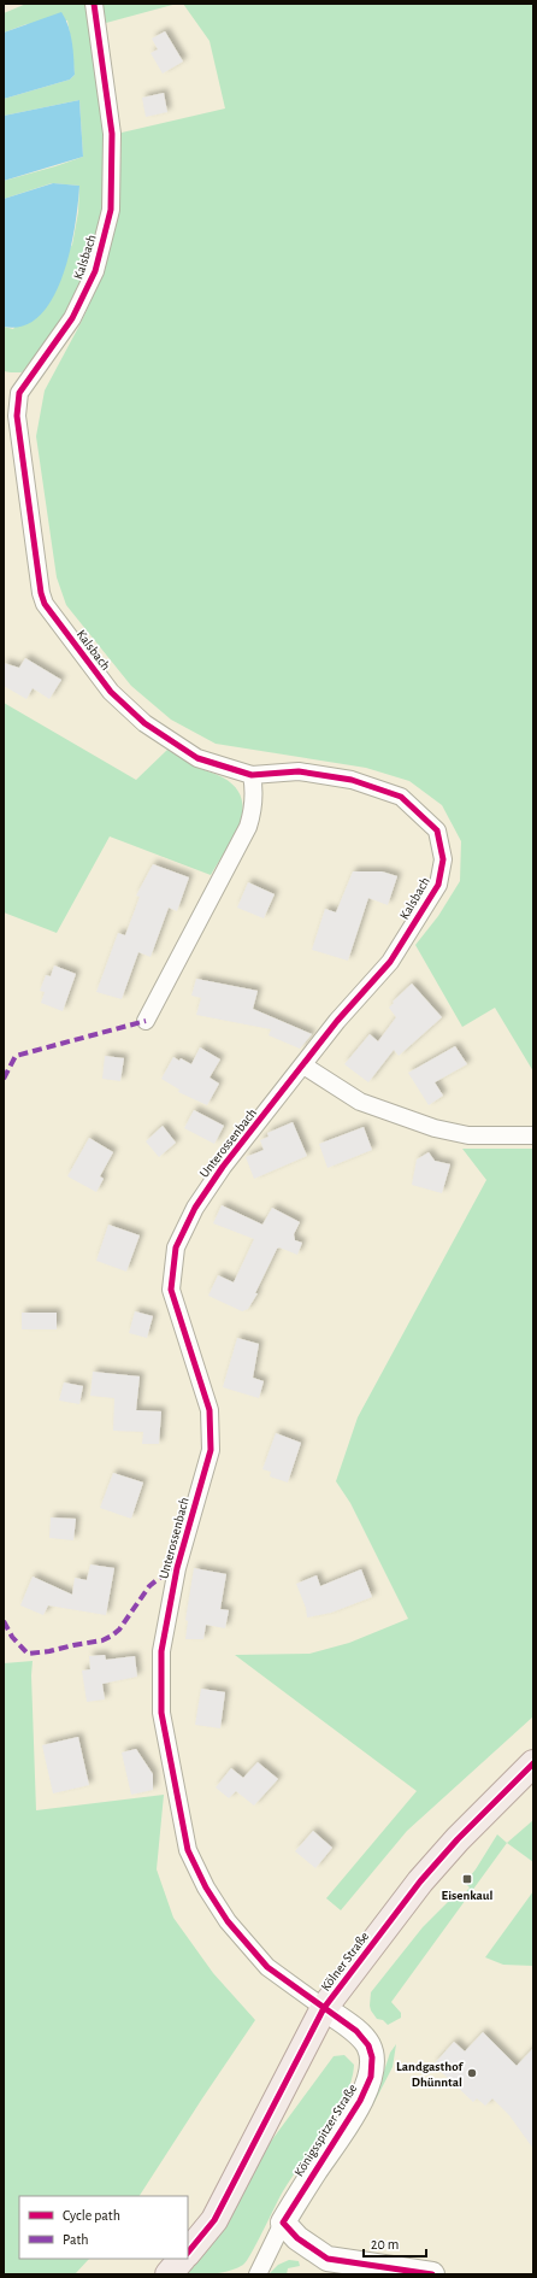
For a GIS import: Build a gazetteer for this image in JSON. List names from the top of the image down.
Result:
{
  "streets": {
    "main road": ["Kölner Straße"],
    "street": ["Kalsbach", "Unterossenbach", "Königsspitzer Straße"]
  },
  "crossings": [
    ["Kalsbach", "Unterossenbach"],
    ["Unterossenbach", "Kölner Straße"],
    ["Unterossenbach", "Königsspitzer Straße"],
    ["Kölner Straße", "Königsspitzer Straße"]
  ],
  "places": {
    "transit": ["Eisenkaul"],
    "other": ["Landgasthof Dhünntal"]
  },
  "legend": ["Cycle path", "Path"],
  "scale_bar": "20 m"
}
